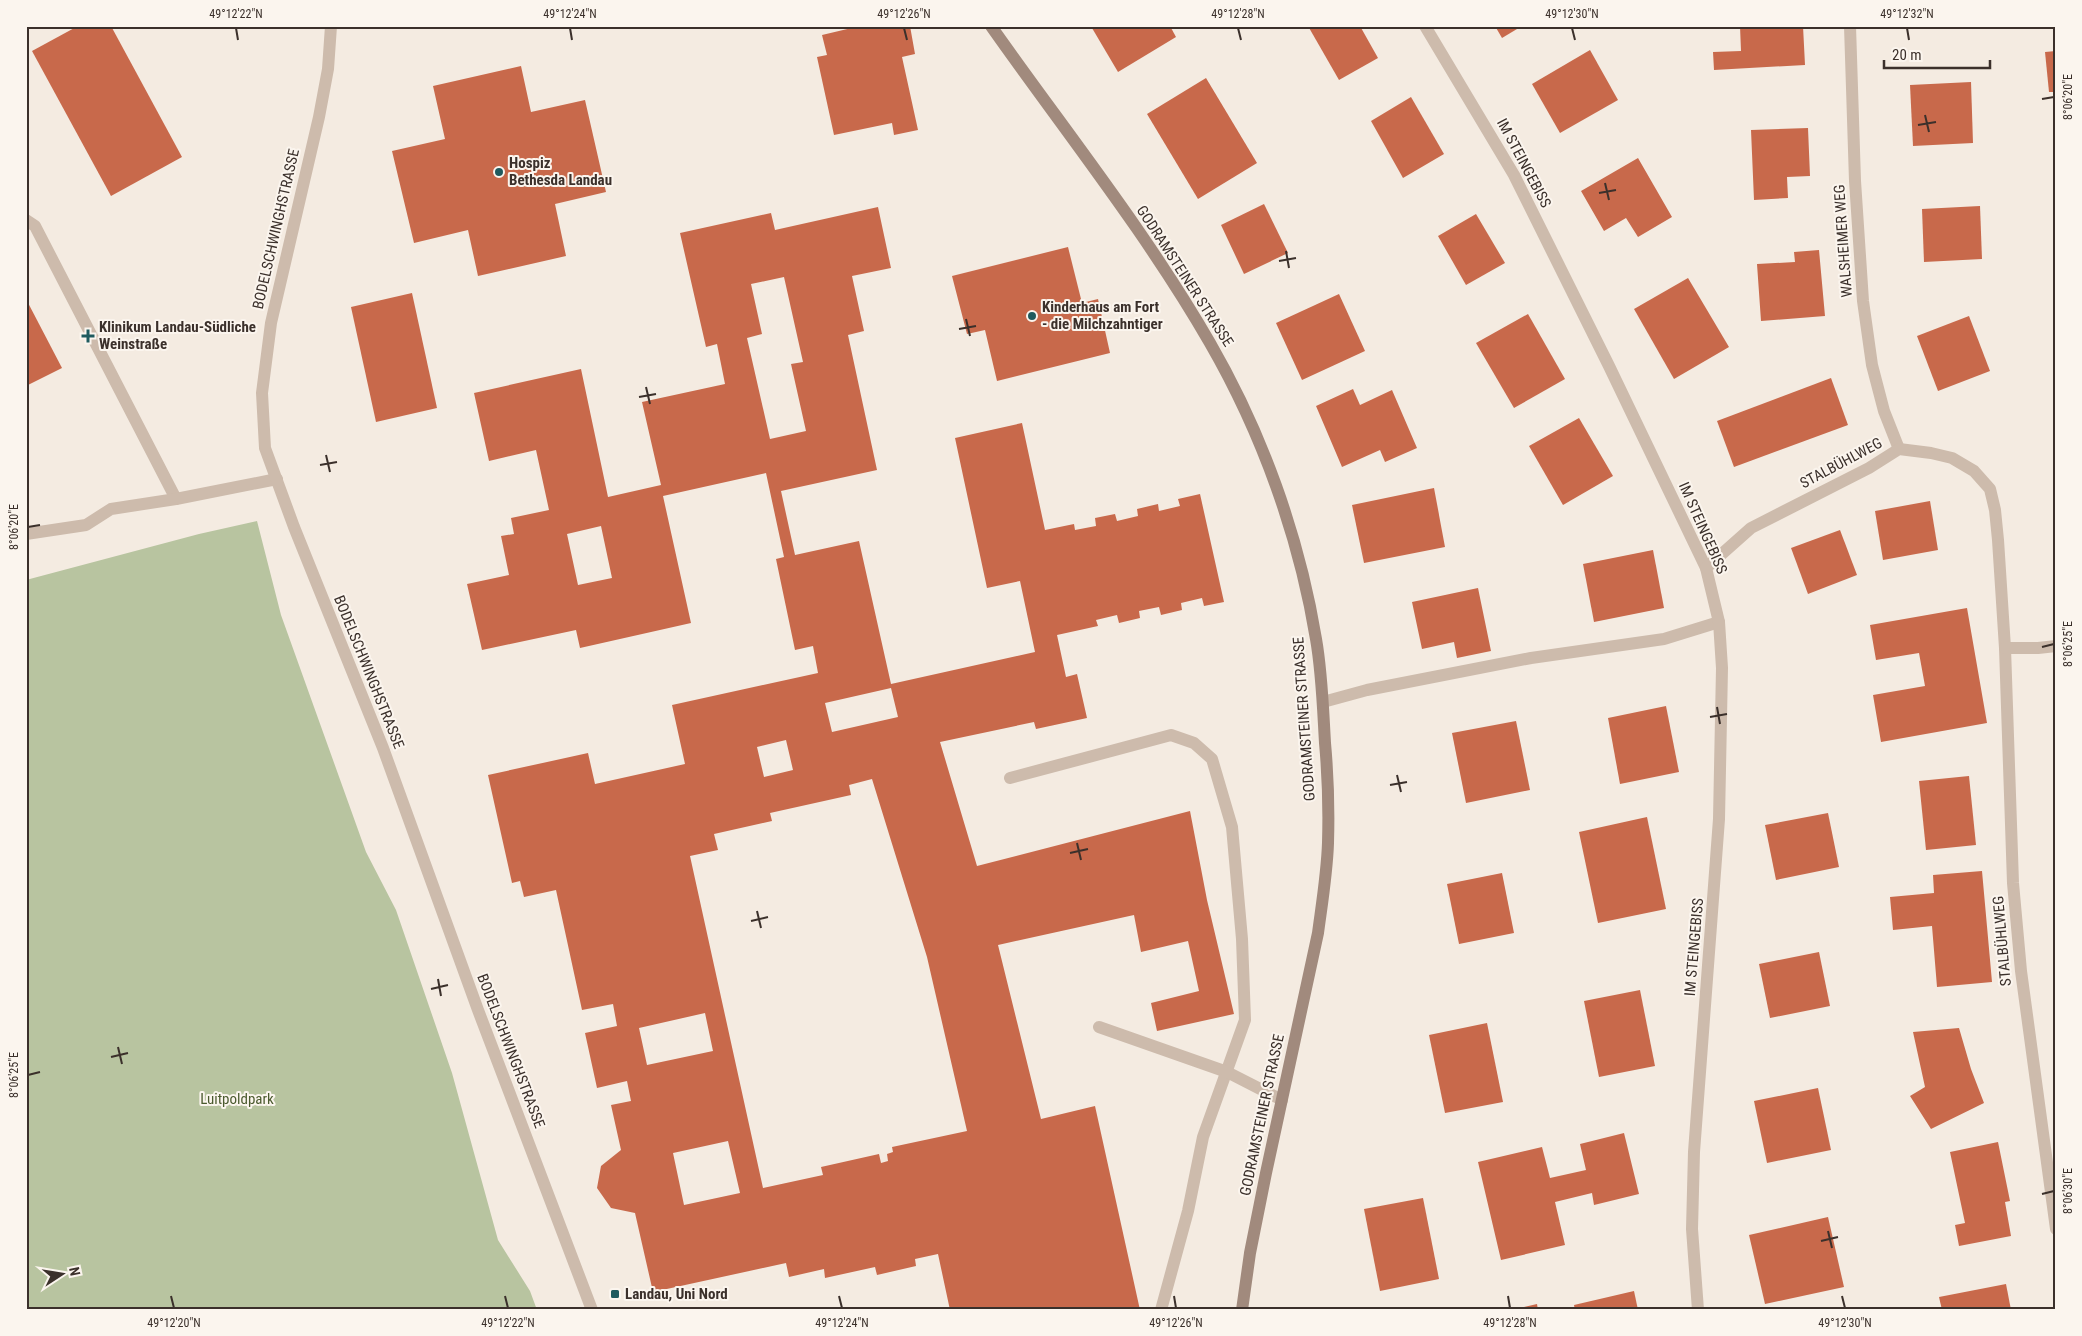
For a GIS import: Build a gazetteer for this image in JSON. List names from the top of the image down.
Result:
{
  "streets": {
    "street": [
      "IM STEINGEBISS",
      "BODELSCHWINGHSTRASSE",
      "WALSHEIMER WEG",
      "GODRAMSTEINER STRASSE",
      "STALBÜHLWEG"
    ]
  },
  "crossings": [
    ["IM STEINGEBISS", "STALBÜHLWEG"],
    ["WALSHEIMER WEG", "STALBÜHLWEG"]
  ],
  "parks": ["Luitpoldpark"],
  "places": {
    "other": ["Hospiz Bethesda Landau", "Kinderhaus am Fort - die Milchzahntiger"],
    "health": ["Klinikum Landau-Südliche Weinstraße"],
    "transit": ["Landau, Uni Nord"]
  },
  "scale_bar": "20 m",
  "north": "right",
  "coordinates": [
    "49°12'22\"N",
    "49°12'24\"N",
    "49°12'26\"N",
    "49°12'28\"N",
    "49°12'30\"N",
    "49°12'32\"N",
    "8°06'20\"E",
    "8°06'25\"E",
    "8°06'30\"E",
    "49°12'20\"N"
  ]
}
